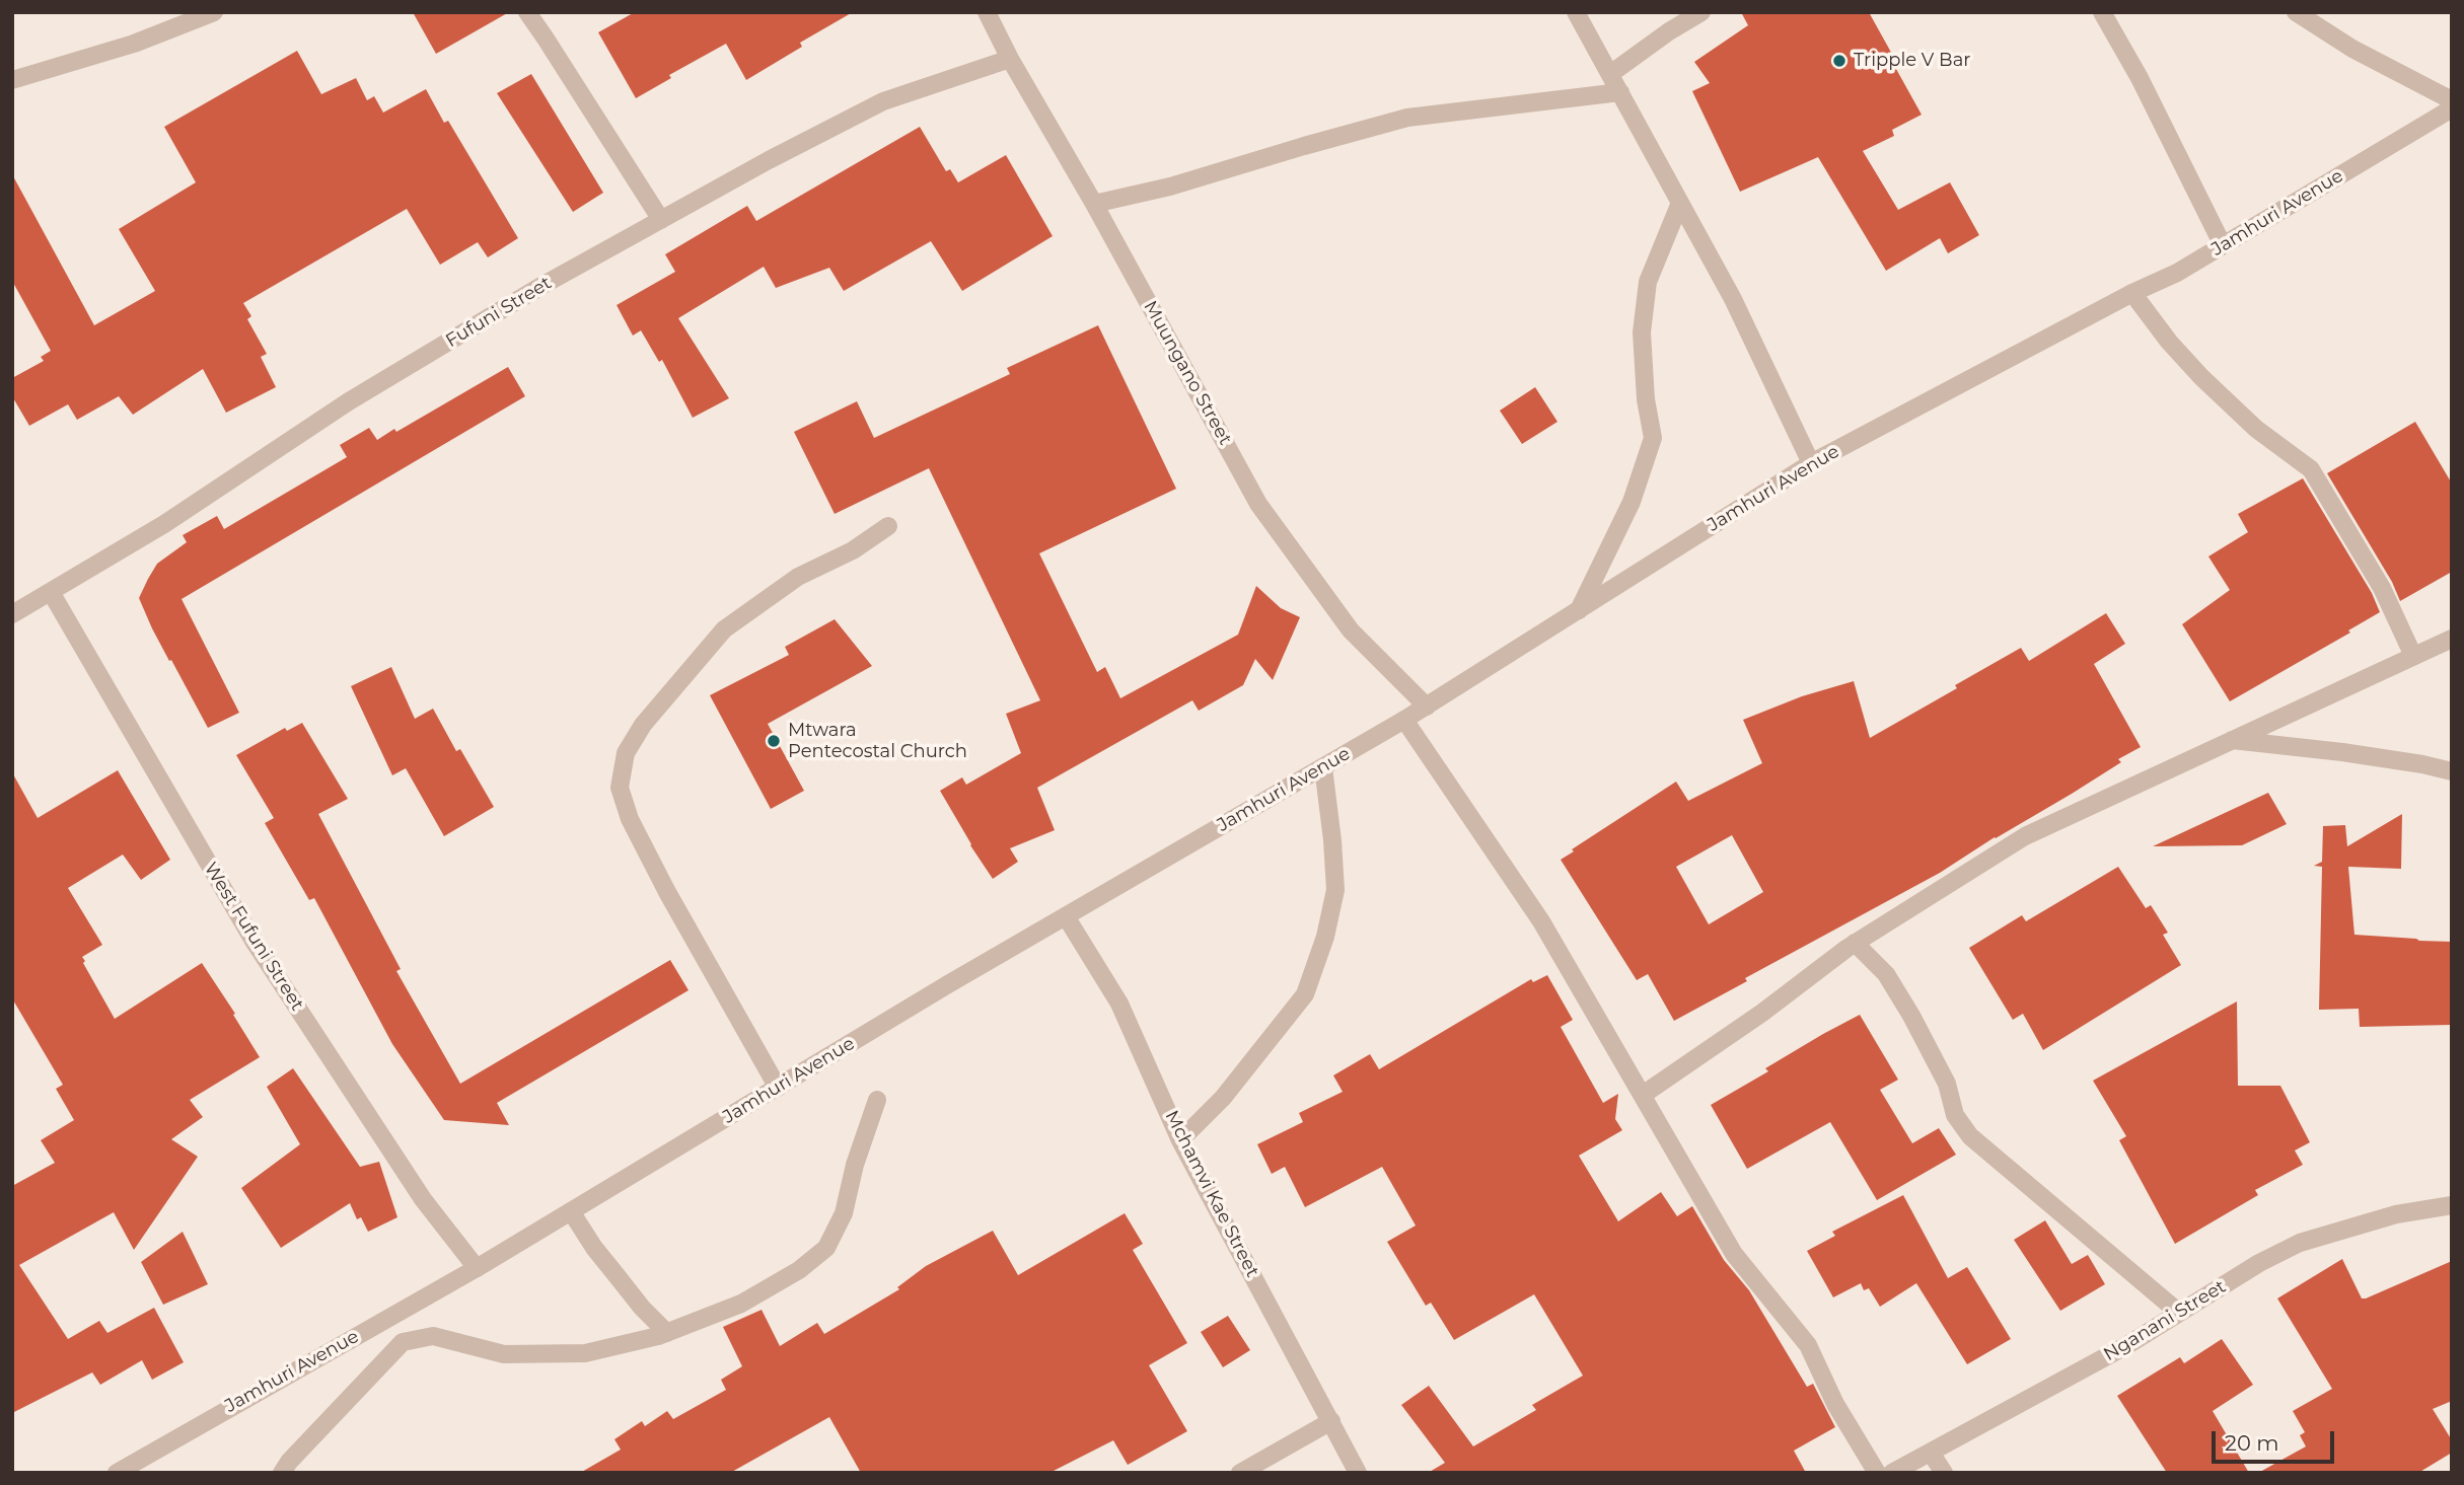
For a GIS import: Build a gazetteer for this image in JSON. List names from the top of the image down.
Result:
{
  "streets": {
    "street": [
      "Jamhuri Avenue",
      "Fufuni Street",
      "Muungano Street",
      "West Fufuni Street",
      "Mchamvi Kae Street",
      "Nganani Street"
    ]
  },
  "crossings": [
    ["Jamhuri Avenue", "Muungano Street"],
    ["Jamhuri Avenue", "West Fufuni Street"],
    ["Jamhuri Avenue", "Mchamvi Kae Street"],
    ["Fufuni Street", "Muungano Street"],
    ["Fufuni Street", "West Fufuni Street"]
  ],
  "places": ["Tripple V Bar", "Mtwara Pentecostal Church"],
  "scale_bar": "20 m"
}
